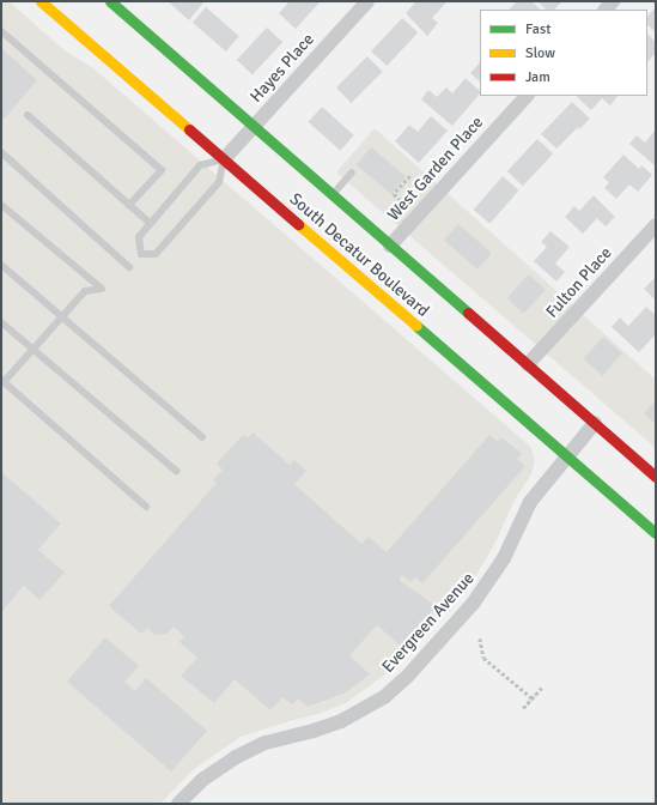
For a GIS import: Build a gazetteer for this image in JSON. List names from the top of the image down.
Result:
{
  "streets": {
    "main road": ["South Decatur Boulevard"],
    "street": [
      "Hayes Place",
      "West Garden Place",
      "Fulton Place",
      "Evergreen Avenue"
    ]
  },
  "crossings": [
    ["Hayes Place", "South Decatur Boulevard"],
    ["West Garden Place", "South Decatur Boulevard"],
    ["South Decatur Boulevard", "Fulton Place"],
    ["South Decatur Boulevard", "Evergreen Avenue"]
  ],
  "legend": ["Fast", "Slow", "Jam"]
}
